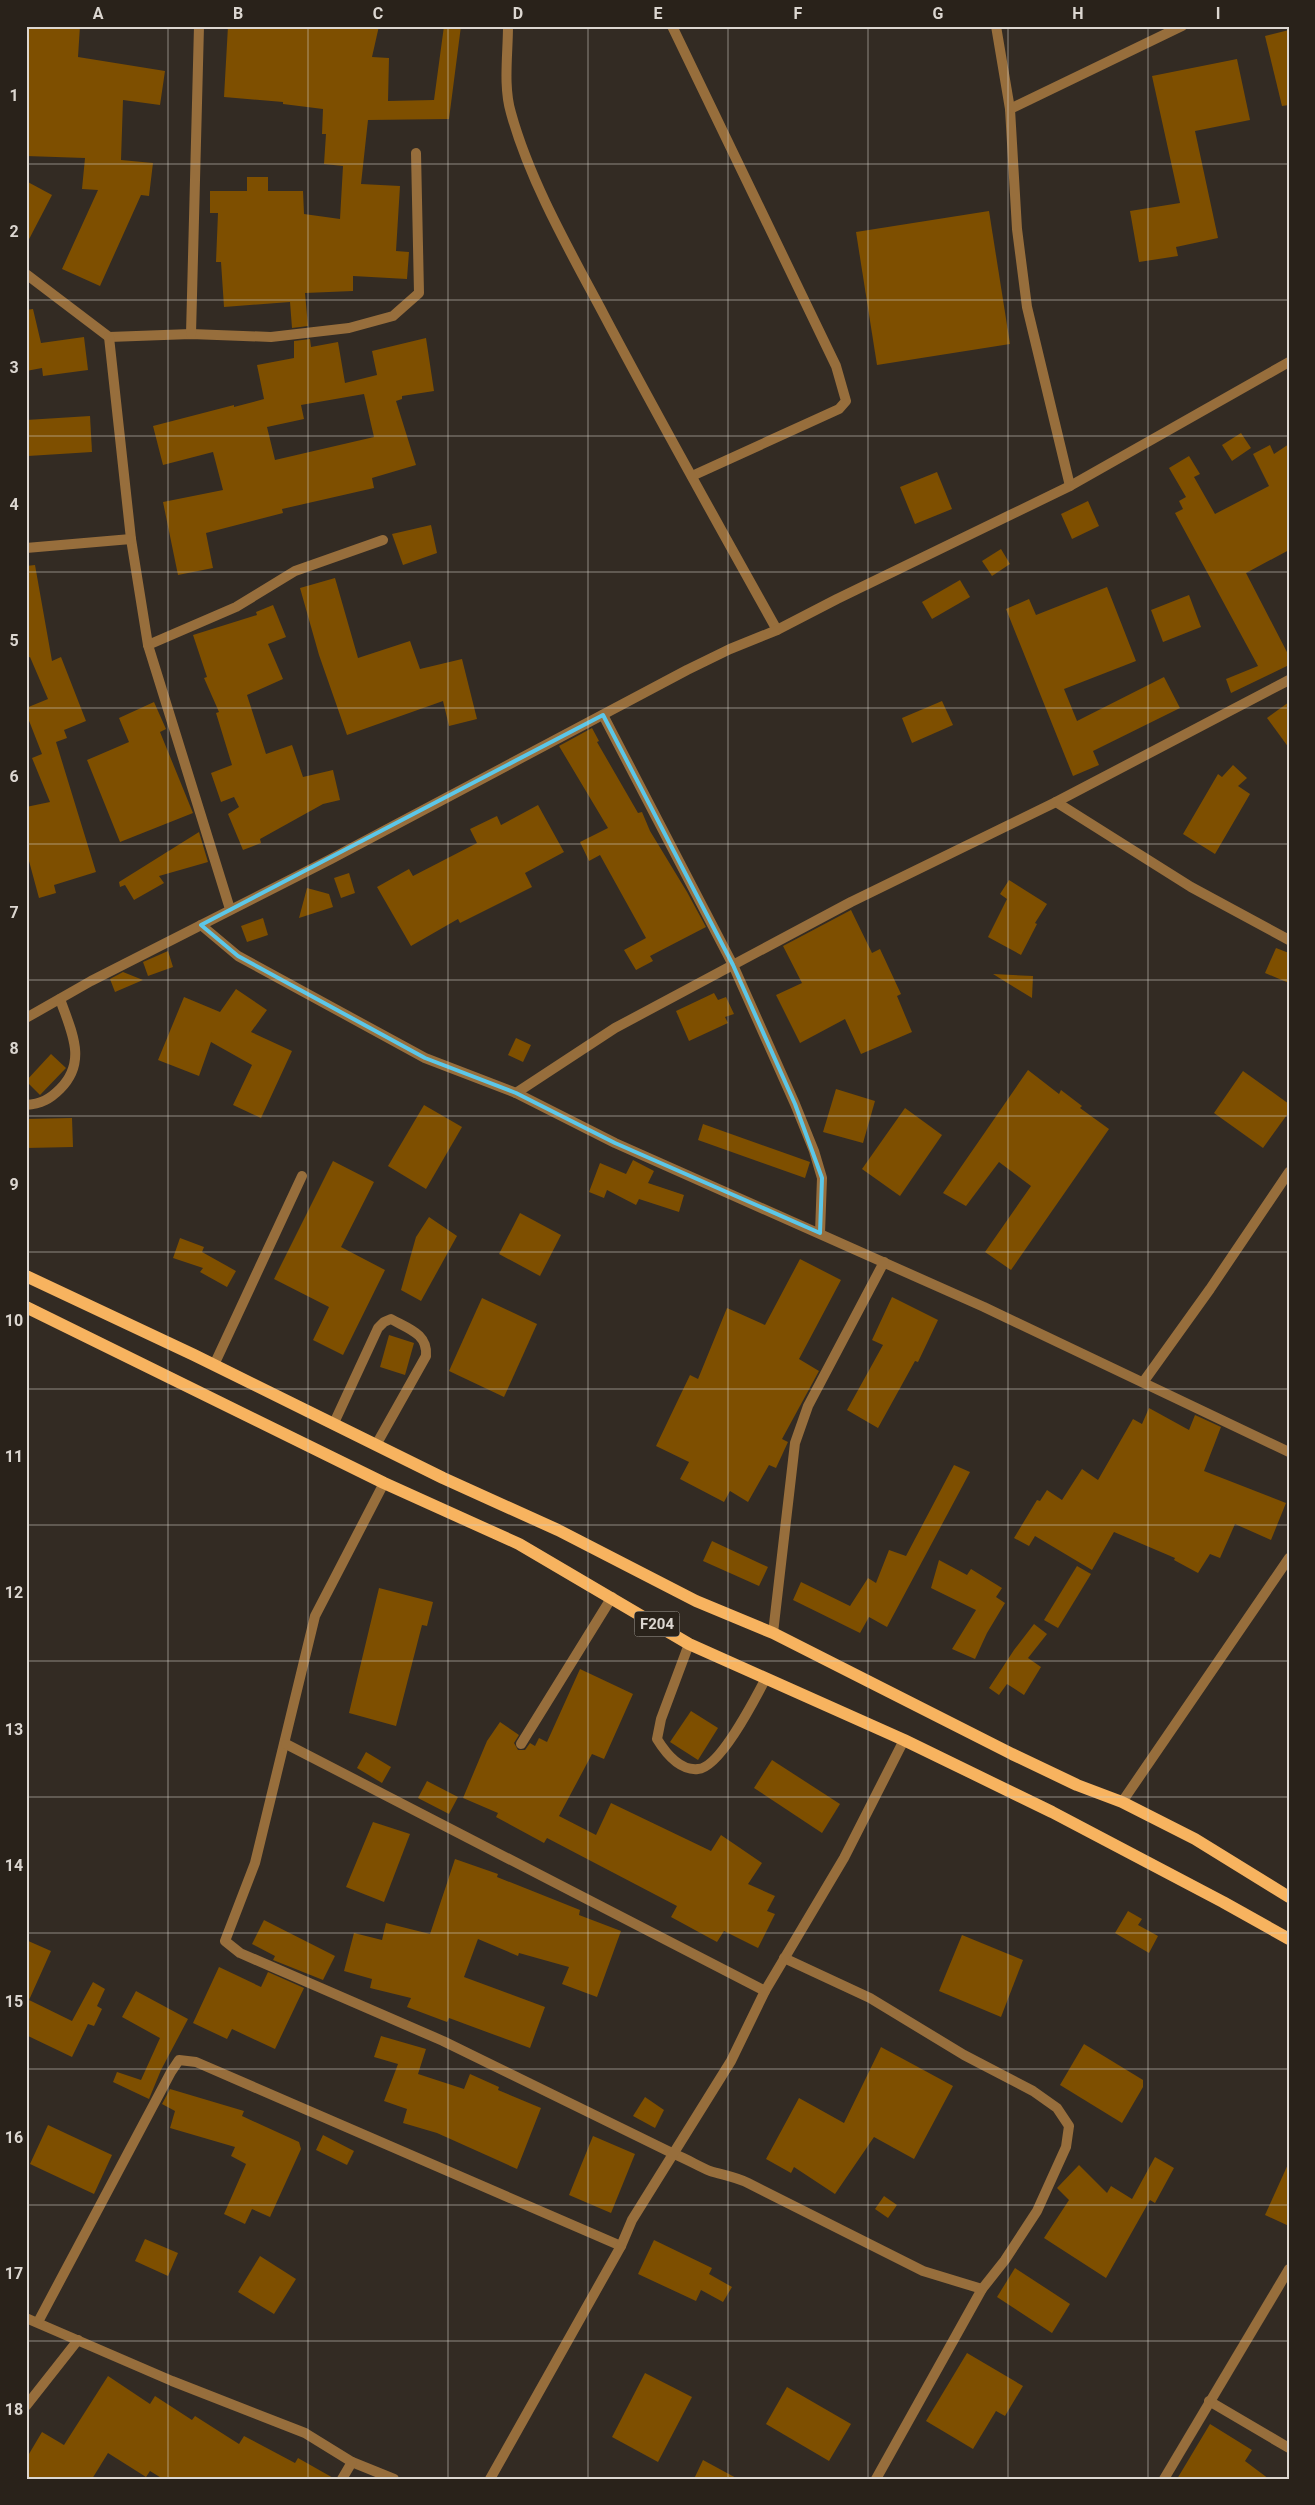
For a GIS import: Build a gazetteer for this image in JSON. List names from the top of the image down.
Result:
{
  "streets": {
    "main road": ["F204"]
  },
  "grid": {
    "columns": [
      "A",
      "B",
      "C",
      "D",
      "E",
      "F",
      "G",
      "H",
      "I"
    ],
    "rows": [
      "1",
      "2",
      "3",
      "4",
      "5",
      "6",
      "7",
      "8",
      "9",
      "10",
      "11",
      "12",
      "13",
      "14",
      "15",
      "16",
      "17",
      "18"
    ]
  }
}
